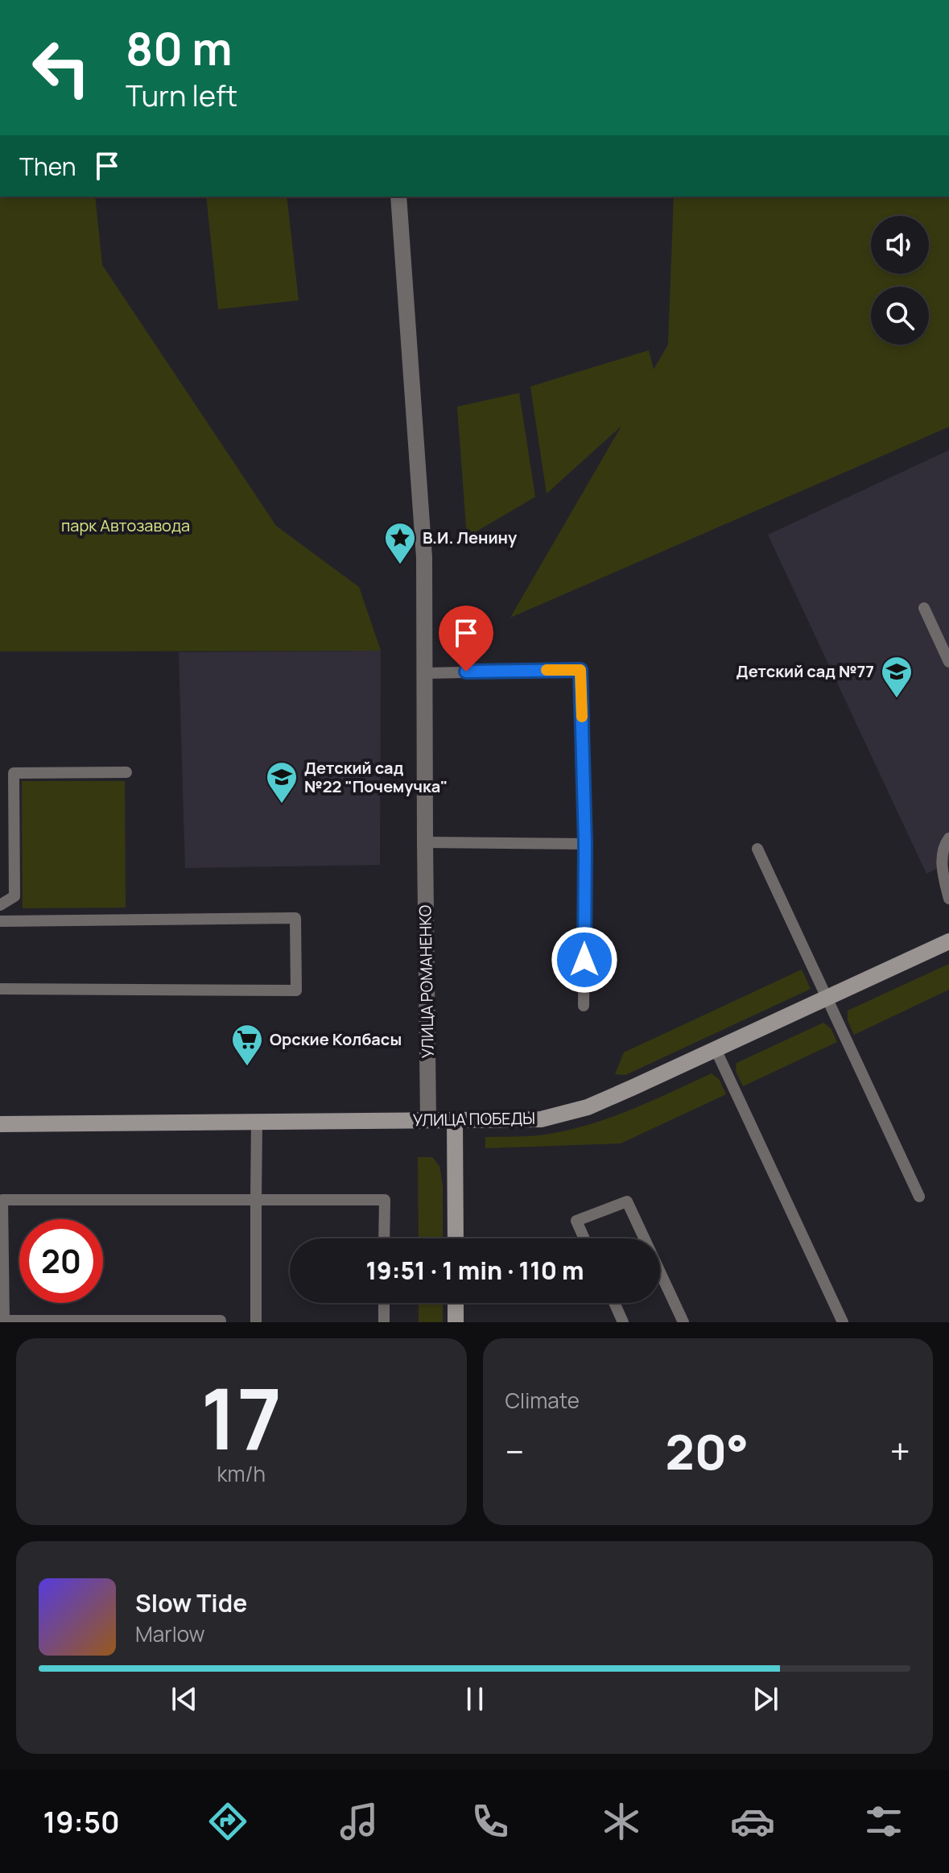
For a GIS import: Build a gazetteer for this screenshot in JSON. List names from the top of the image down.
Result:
{
  "streets": {
    "main road": ["УЛИЦА ПОБЕДЫ"],
    "street": ["УЛИЦА РОМАНЕНКО"]
  },
  "crossings": [
    ["УЛИЦА РОМАНЕНКО", "УЛИЦА ПОБЕДЫ"]
  ],
  "parks": ["парк Автозавода"],
  "places": {
    "place": ["В.И. Ленину"],
    "school or university": ["Детский сад №77", "Детский сад №22 \"Почемучка\""],
    "supermarket": ["Орские Колбасы"]
  },
  "page": {
    "turn": ["80 m", "Turn left"],
    "then": "Then",
    "limit": "20",
    "trip": "19:51 · 1 min · 110 m",
    "tile": [
      ["17", "km/h"],
      "Climate"
    ],
    "heat": ["−", "20°", "+"],
    "song": ["Slow Tide", "Marlow"],
    "tabs": "19:50"
  }
}
